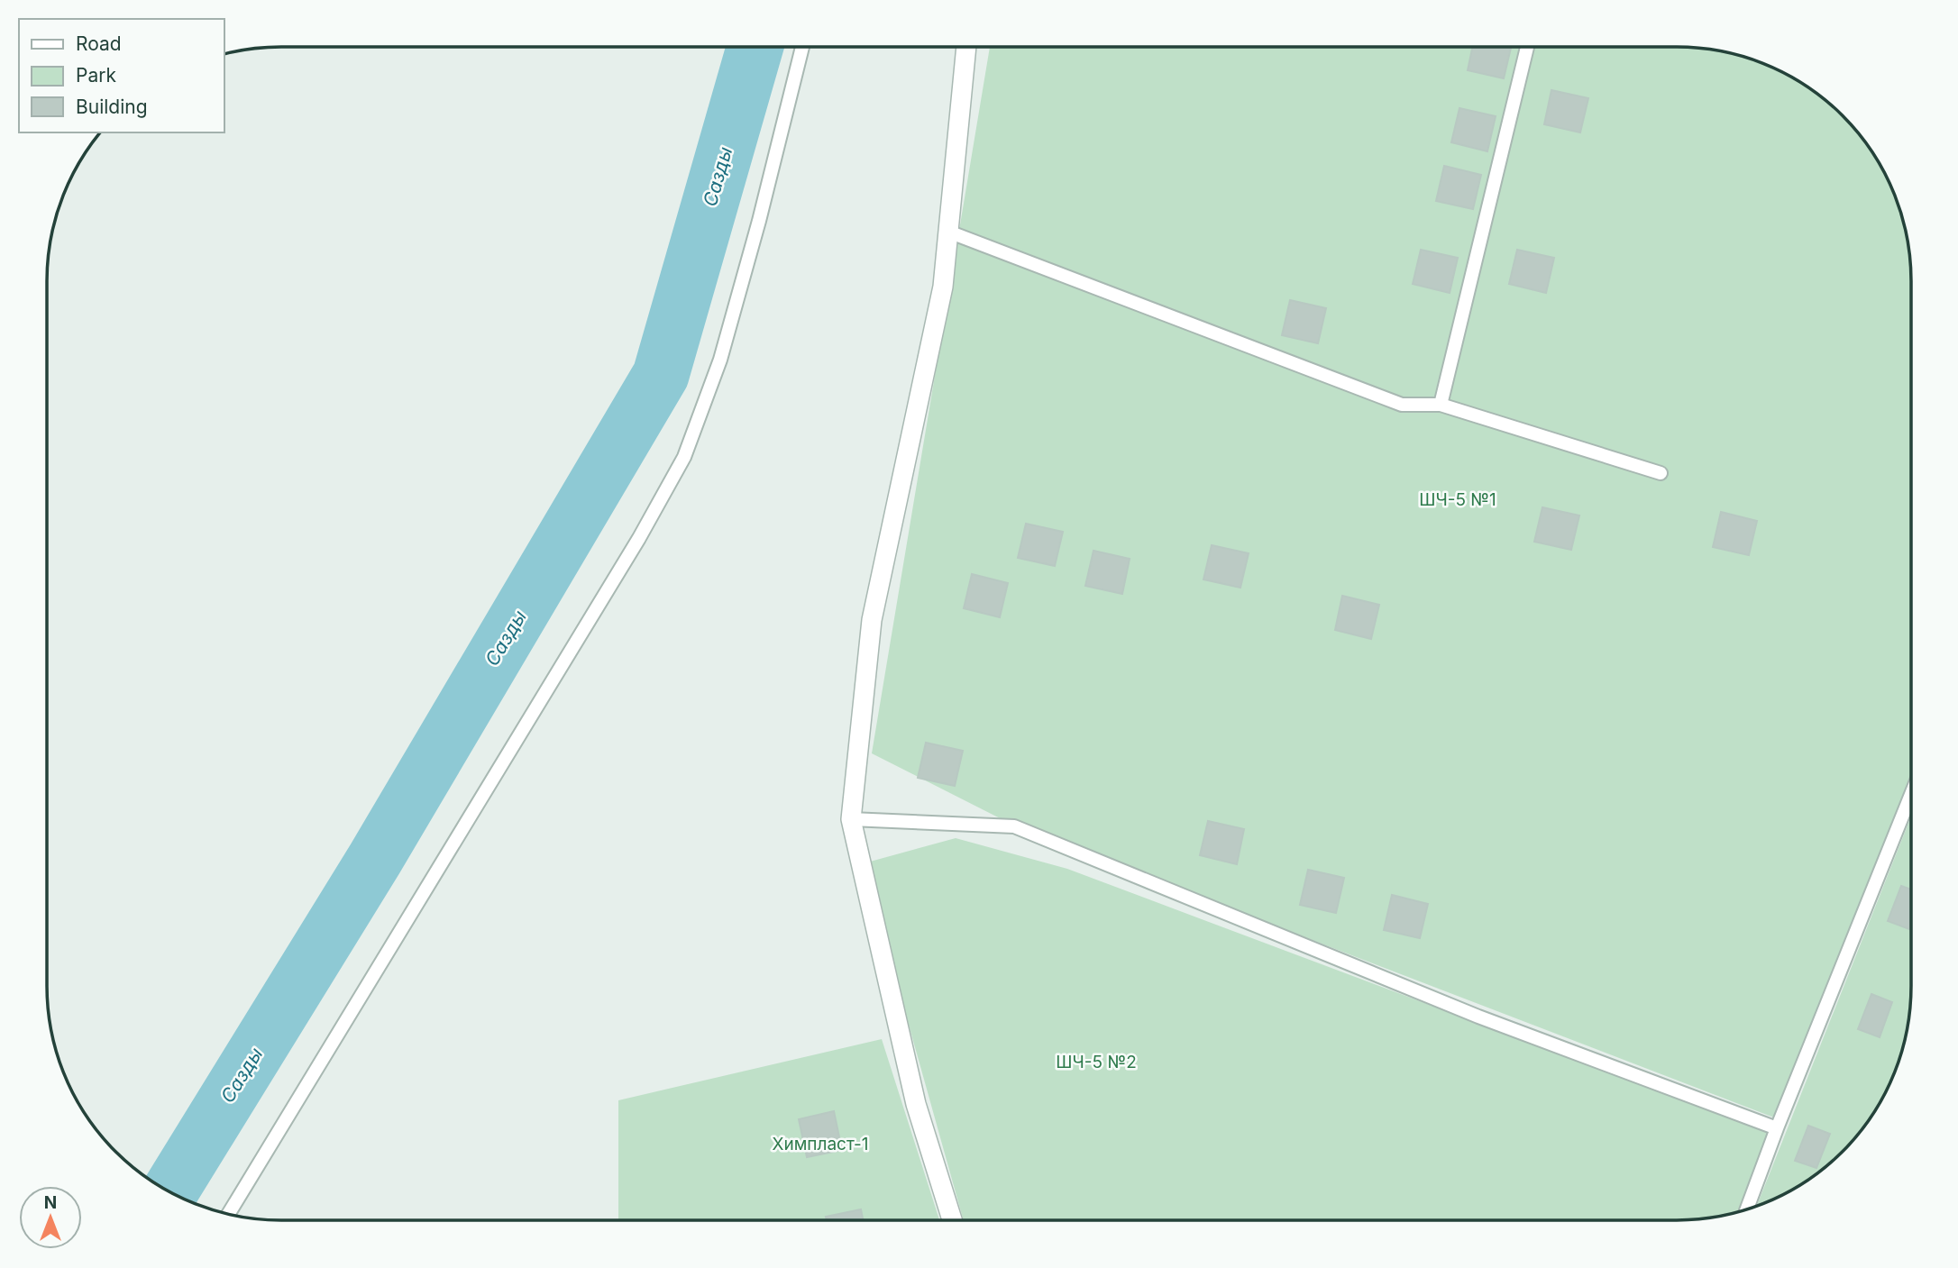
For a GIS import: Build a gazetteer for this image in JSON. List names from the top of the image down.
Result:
{
  "water": ["Сазды"],
  "parks": ["ШЧ-5 №1", "ШЧ-5 №2", "Химпласт-1"],
  "legend": ["Road", "Park", "Building"],
  "north": "top"
}
